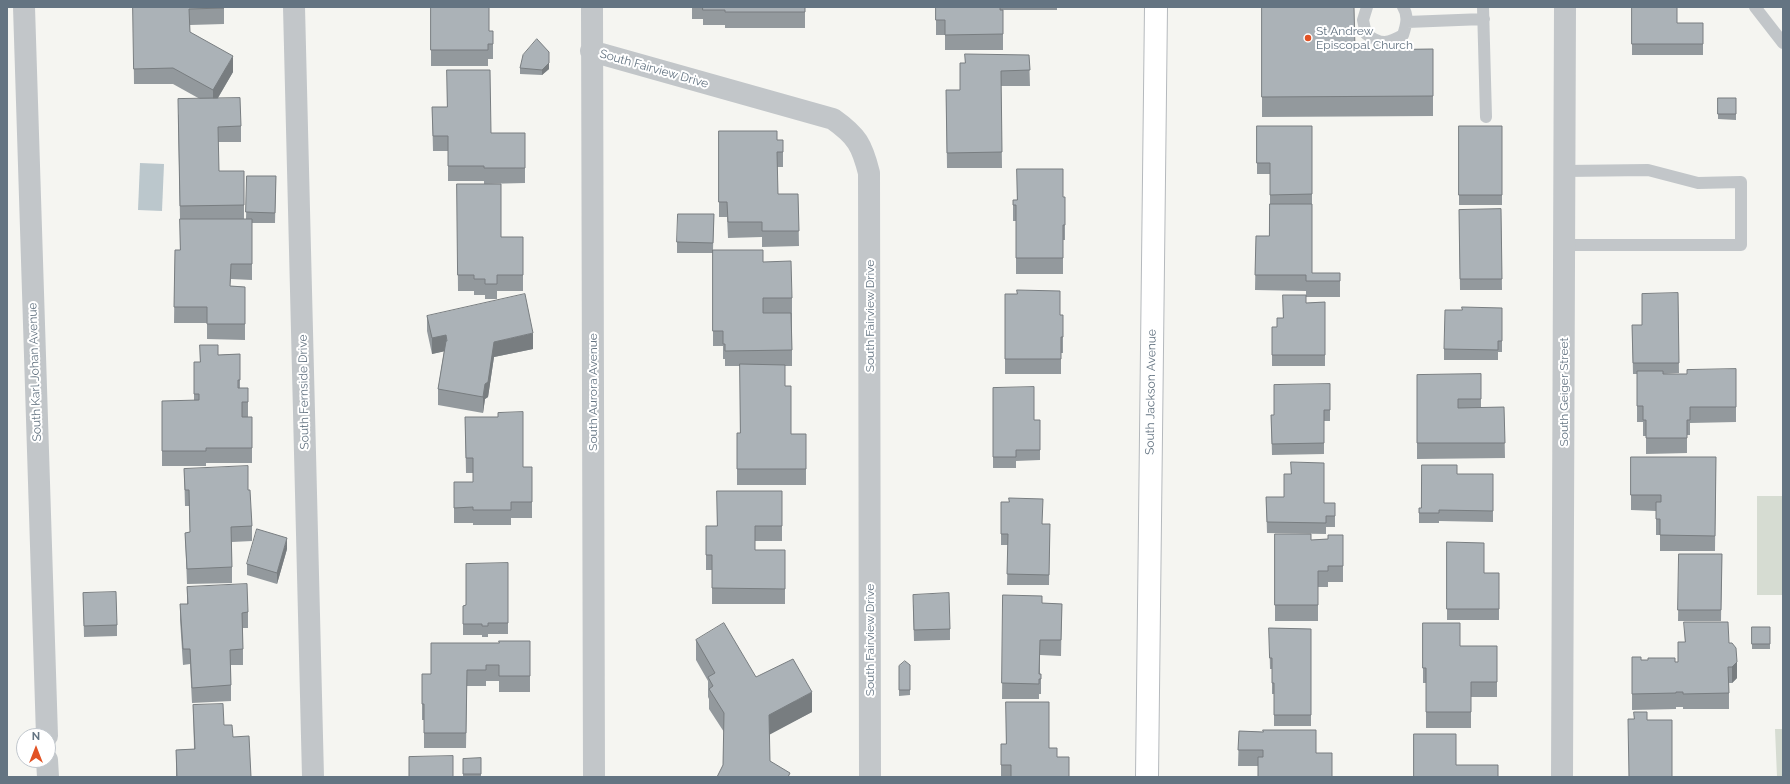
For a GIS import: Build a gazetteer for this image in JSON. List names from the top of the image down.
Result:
{
  "streets": {
    "main road": ["South Jackson Avenue"],
    "street": [
      "South Fairview Drive",
      "South Karl Johan Avenue",
      "South Fernside Drive",
      "South Aurora Avenue",
      "South Geiger Street"
    ]
  },
  "crossings": [
    ["South Fairview Drive", "South Aurora Avenue"]
  ],
  "places": ["St Andrew Episcopal Church"],
  "north": "top"
}
